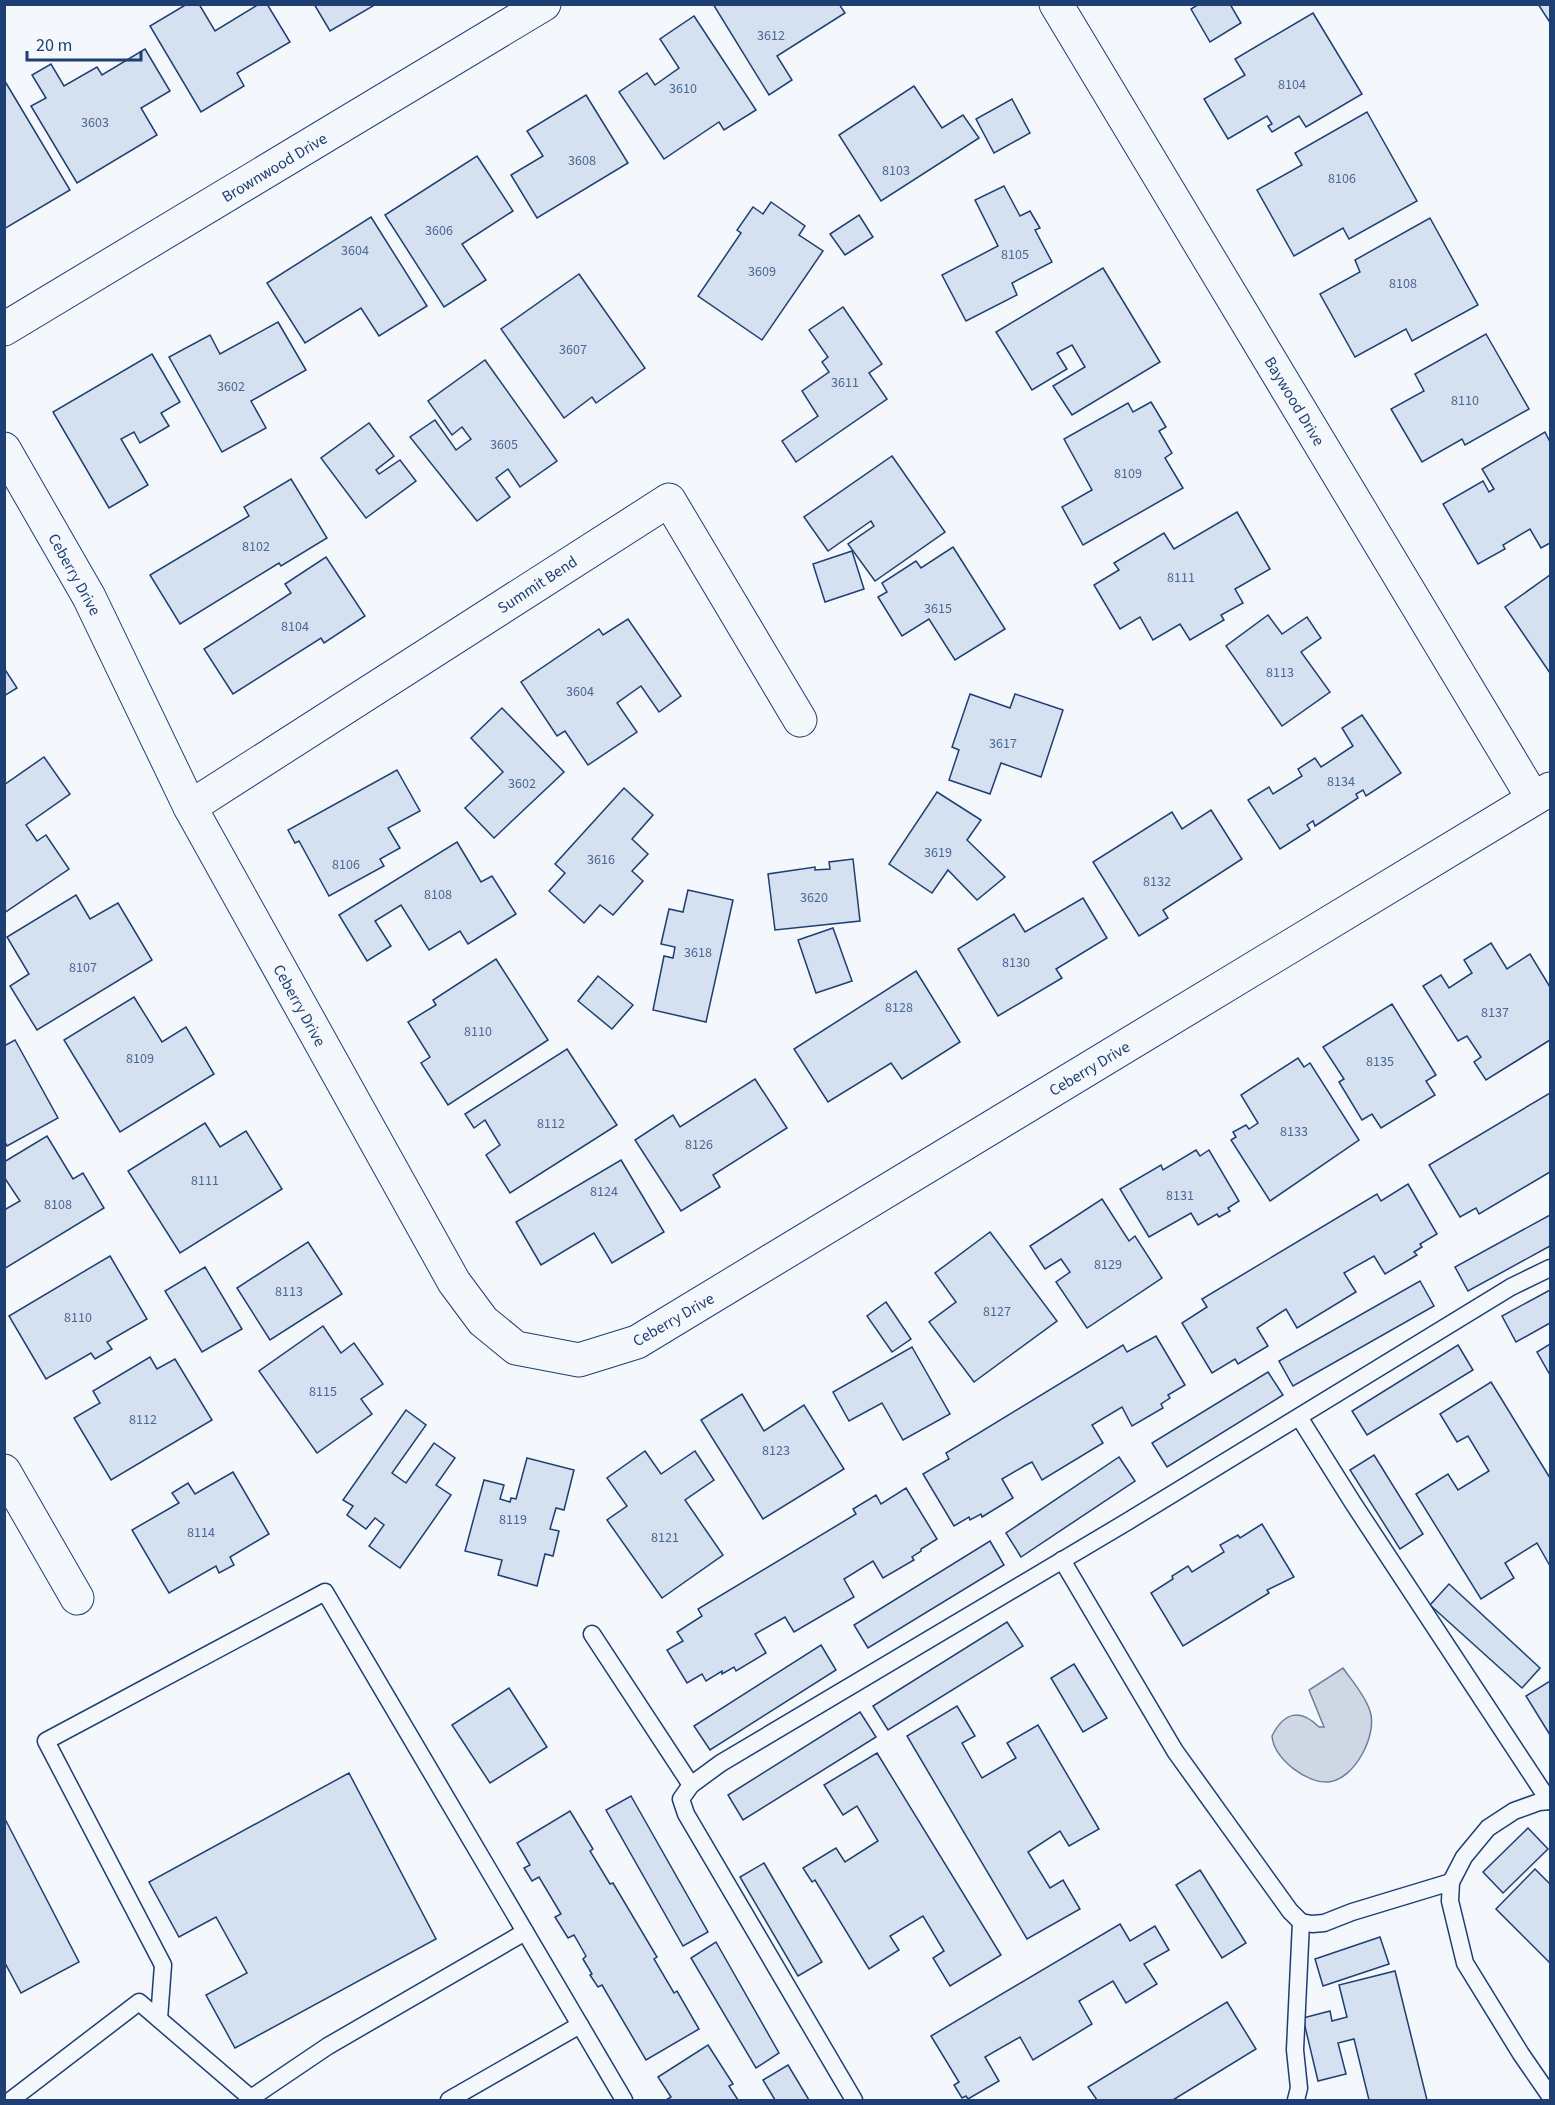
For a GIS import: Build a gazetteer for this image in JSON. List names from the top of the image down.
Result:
{
  "streets": {
    "street": [
      "Brownwood Drive",
      "Baywood Drive",
      "Ceberry Drive",
      "Summit Bend"
    ]
  },
  "crossings": [
    ["Baywood Drive", "Ceberry Drive"],
    ["Ceberry Drive", "Summit Bend"]
  ],
  "house_numbers": [
    "3612",
    "8104",
    "3610",
    "3603",
    "3608",
    "8103",
    "8106",
    "3606",
    "3604",
    "8105",
    "3609",
    "8108",
    "3607",
    "3611",
    "3602",
    "8110",
    "3605",
    "8109",
    "8102",
    "8111",
    "3615",
    "8104",
    "8113",
    "3604",
    "3617",
    "8134",
    "3602",
    "3619",
    "3616",
    "8106",
    "8132",
    "8108",
    "3620",
    "3618",
    "8130",
    "8107",
    "8128",
    "8137",
    "8110",
    "8109",
    "8135",
    "8112",
    "8133",
    "8126",
    "8111",
    "8124",
    "8131",
    "8108",
    "8129",
    "8113",
    "8127",
    "8110",
    "8115",
    "8112",
    "8123",
    "8119",
    "8114",
    "8121"
  ],
  "scale_bar": "20 m"
}
